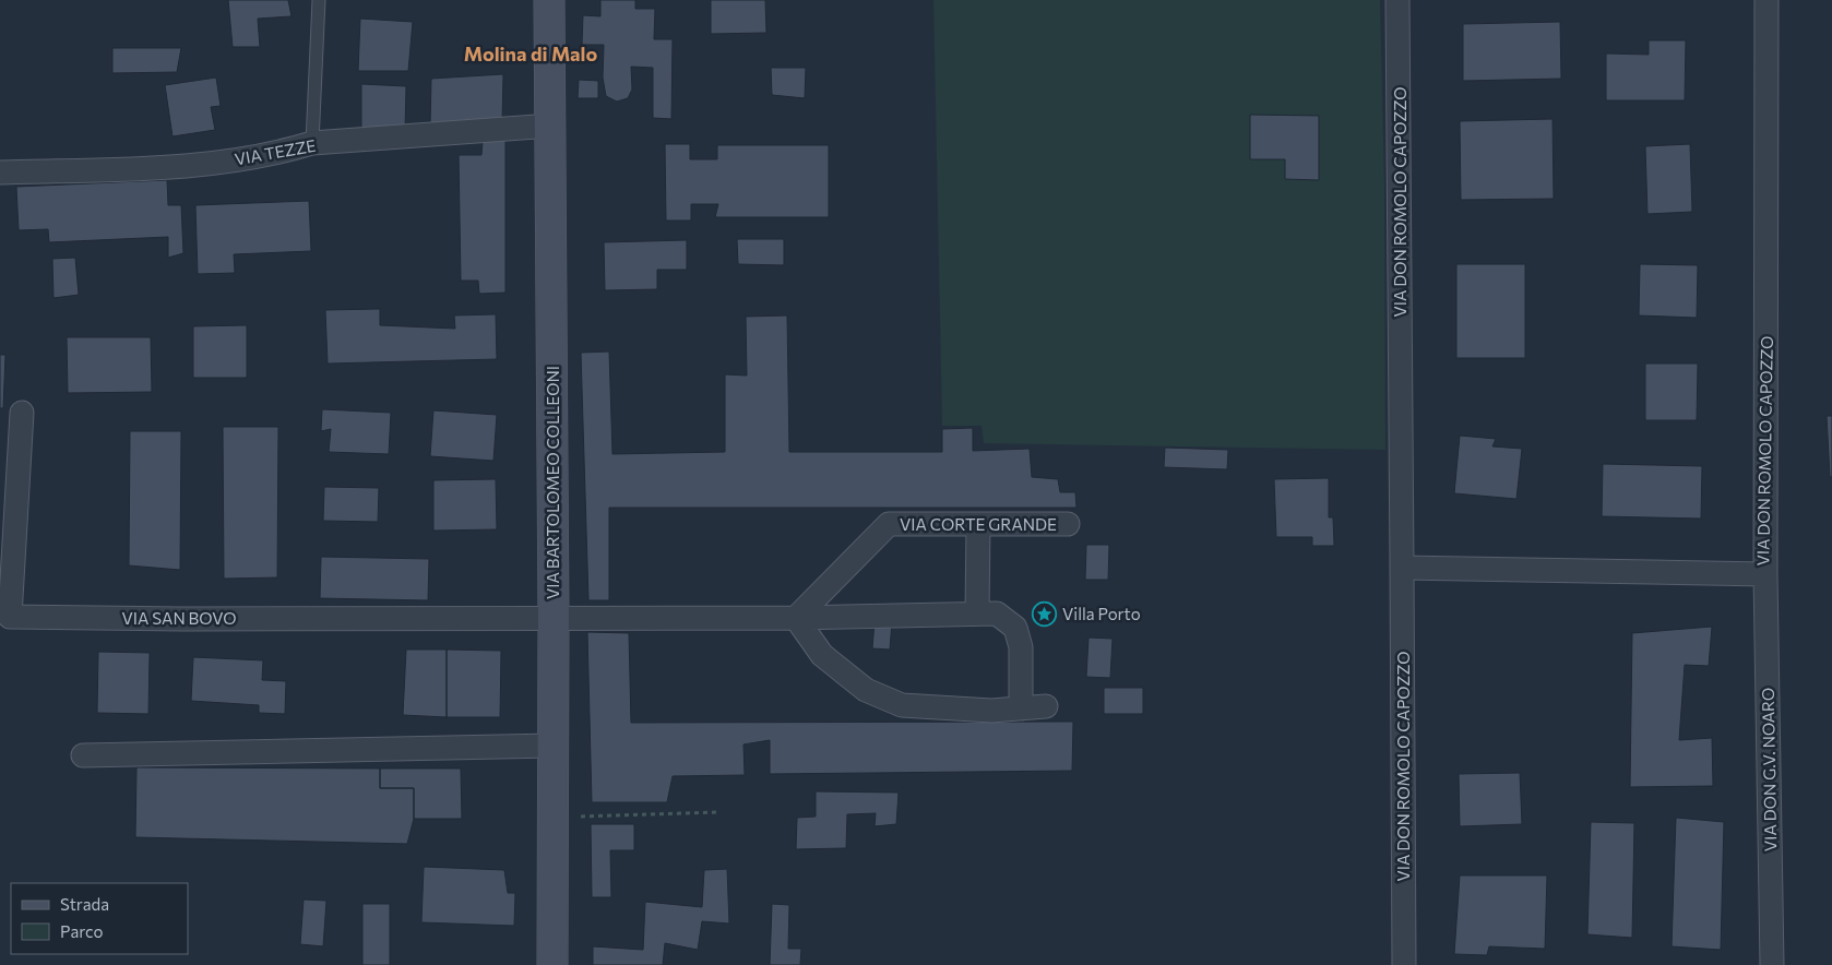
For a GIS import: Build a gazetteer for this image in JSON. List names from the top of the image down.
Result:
{
  "streets": {
    "street": [
      "VIA TEZZE",
      "VIA DON ROMOLO CAPOZZO",
      "VIA BARTOLOMEO COLLEONI",
      "VIA CORTE GRANDE",
      "VIA SAN BOVO",
      "VIA DON G.V. NOARO"
    ]
  },
  "crossings": [
    ["VIA TEZZE", "VIA BARTOLOMEO COLLEONI"],
    ["VIA DON ROMOLO CAPOZZO", "VIA DON G.V. NOARO"],
    ["VIA BARTOLOMEO COLLEONI", "VIA SAN BOVO"]
  ],
  "districts": ["Molina di Malo"],
  "places": {
    "place": ["Villa Porto"]
  },
  "legend": ["Strada", "Parco"]
}
